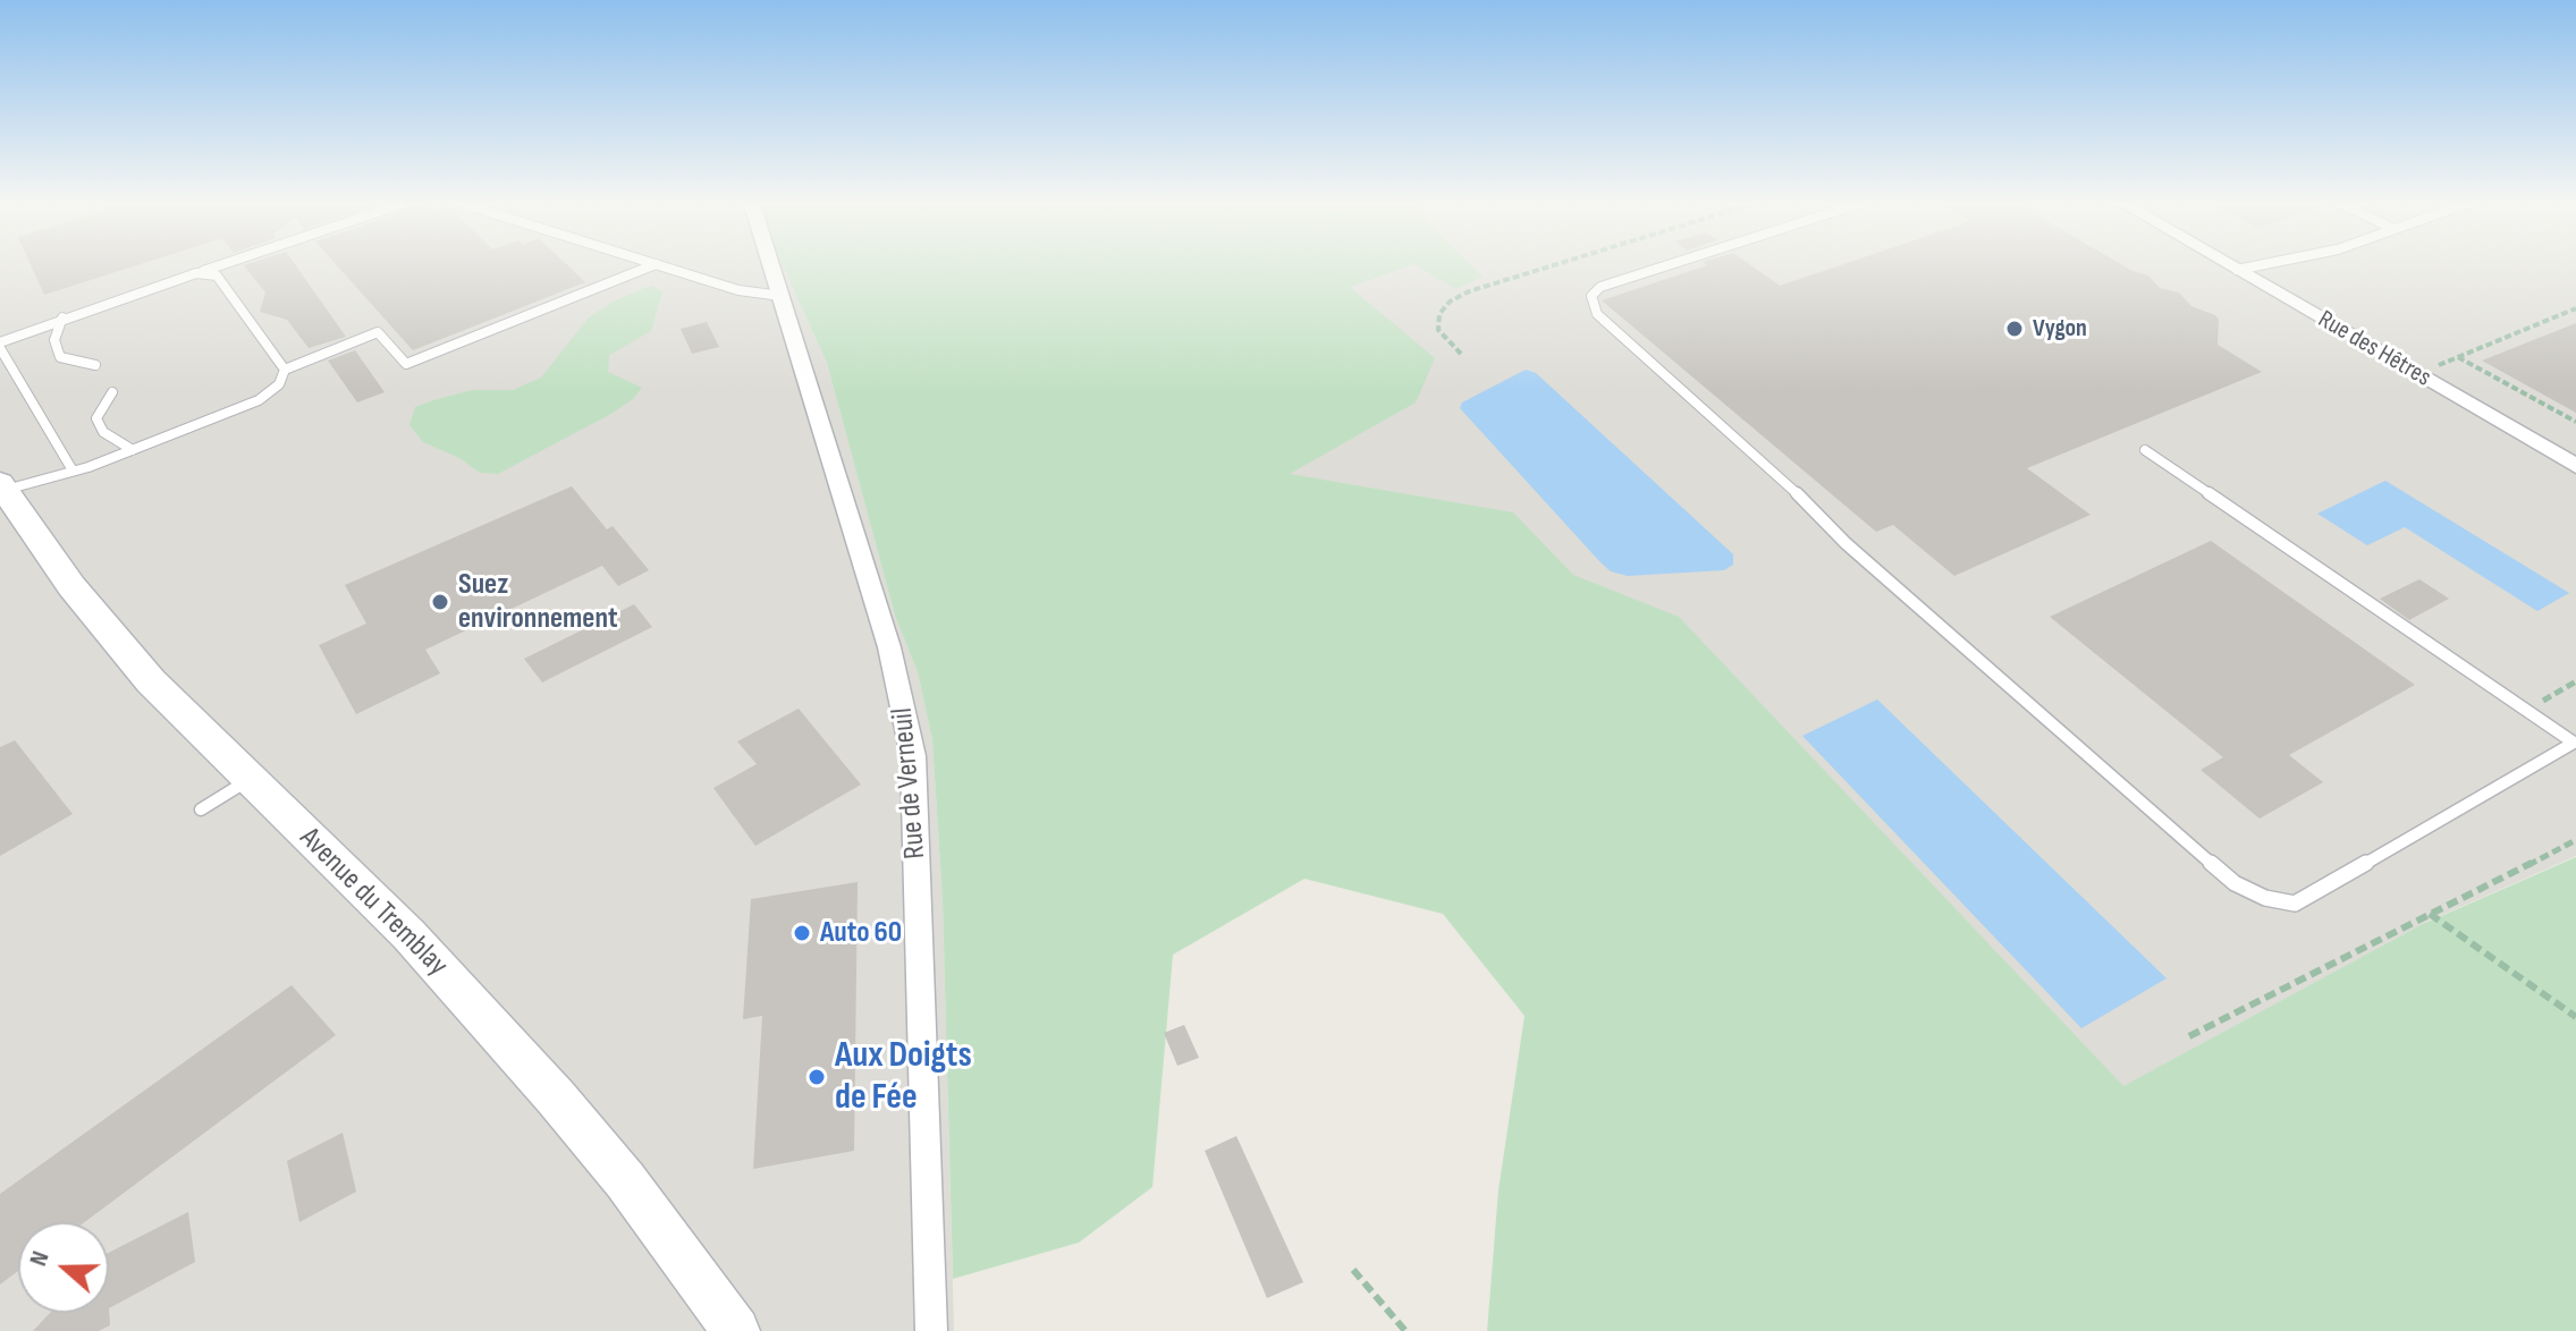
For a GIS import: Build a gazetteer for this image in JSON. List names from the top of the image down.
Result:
{
  "streets": {
    "main road": ["Avenue du Tremblay"],
    "street": ["Rue des Hêtres", "Rue de Verneuil"]
  },
  "places": [
    "Vygon",
    "Suez environnement",
    "Auto 60",
    "Aux Doigts de Fée"
  ],
  "north": "left"
}
